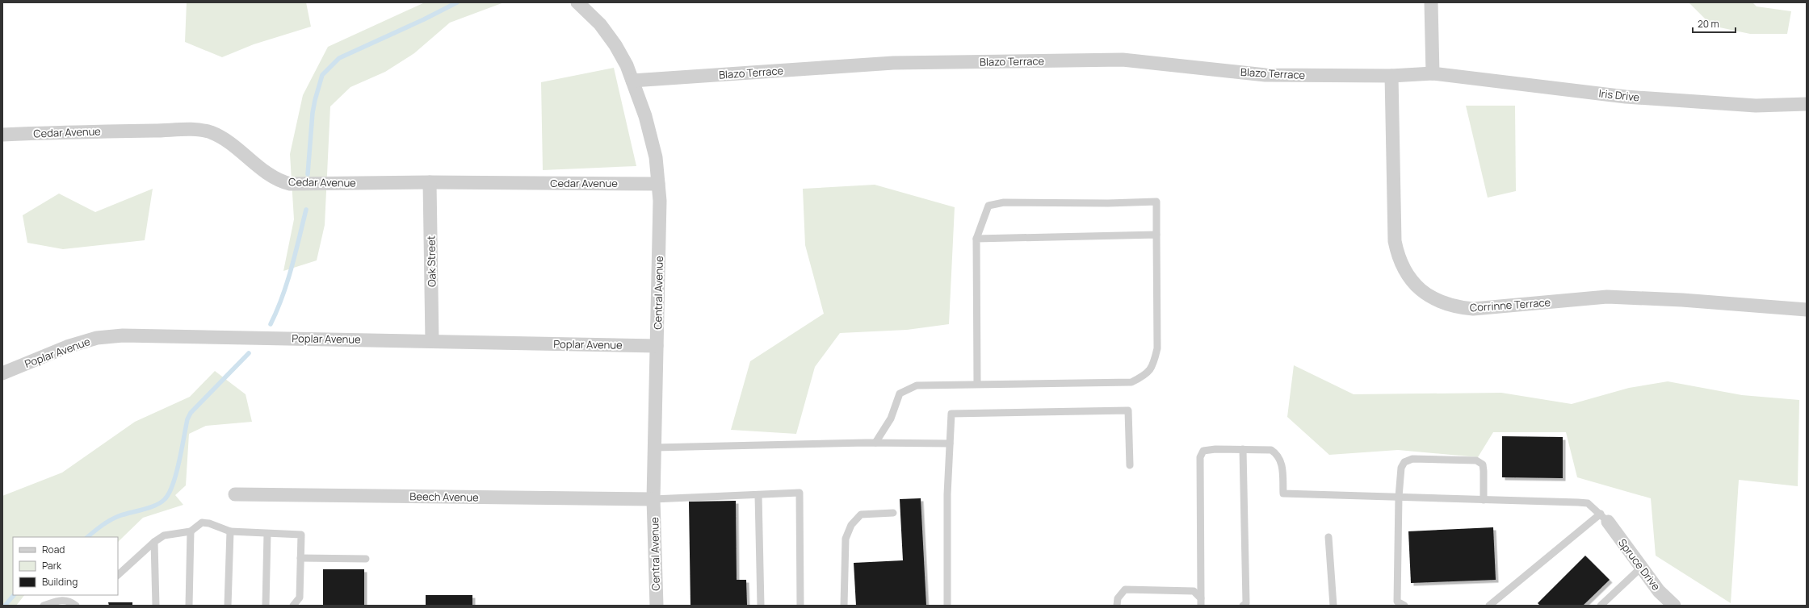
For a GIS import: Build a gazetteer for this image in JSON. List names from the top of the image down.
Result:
{
  "streets": {
    "street": [
      "Blazo Terrace",
      "Iris Drive",
      "Cedar Avenue",
      "Oak Street",
      "Central Avenue",
      "Corrinne Terrace",
      "Poplar Avenue",
      "Beech Avenue",
      "Spruce Drive"
    ]
  },
  "crossings": [
    ["Blazo Terrace", "Iris Drive"],
    ["Blazo Terrace", "Central Avenue"],
    ["Blazo Terrace", "Corrinne Terrace"],
    ["Iris Drive", "Corrinne Terrace"],
    ["Cedar Avenue", "Oak Street"],
    ["Cedar Avenue", "Central Avenue"],
    ["Oak Street", "Poplar Avenue"],
    ["Central Avenue", "Poplar Avenue"],
    ["Central Avenue", "Beech Avenue"]
  ],
  "legend": ["Road", "Park", "Building"],
  "scale_bar": "20 m"
}
